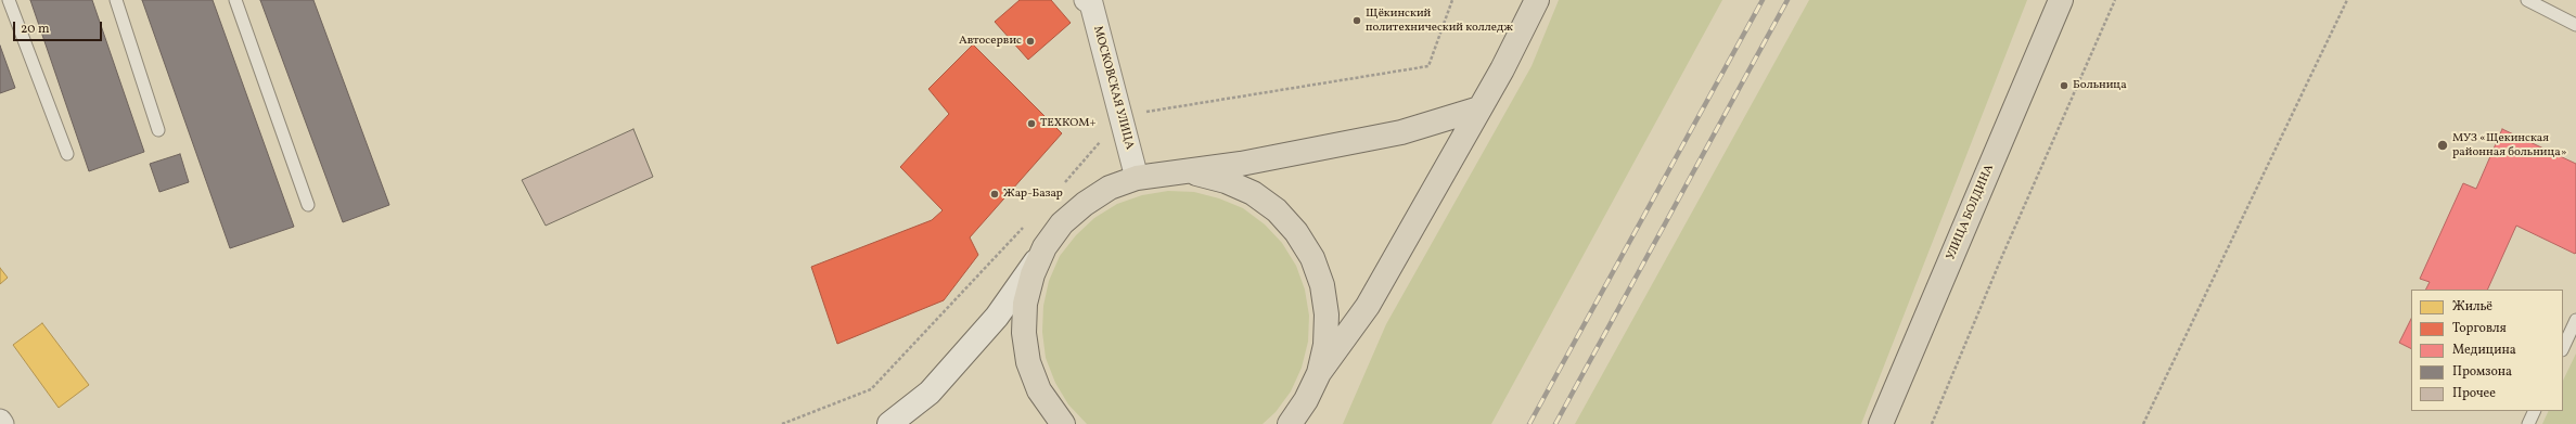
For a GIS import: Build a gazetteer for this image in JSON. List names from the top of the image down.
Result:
{
  "streets": {
    "main road": ["УЛИЦА БОЛДИНА"],
    "street": ["МОСКОВСКАЯ УЛИЦА"]
  },
  "places": [
    "Щёкинский политехнический колледж",
    "Автосервис",
    "Больница",
    "ТЕХКОМ+",
    "МУЗ «Щекинская районная больница»",
    "Жар-Базар"
  ],
  "legend": [
    "Жильё",
    "Торговля",
    "Медицина",
    "Промзона",
    "Прочее"
  ],
  "scale_bar": "20 m"
}
